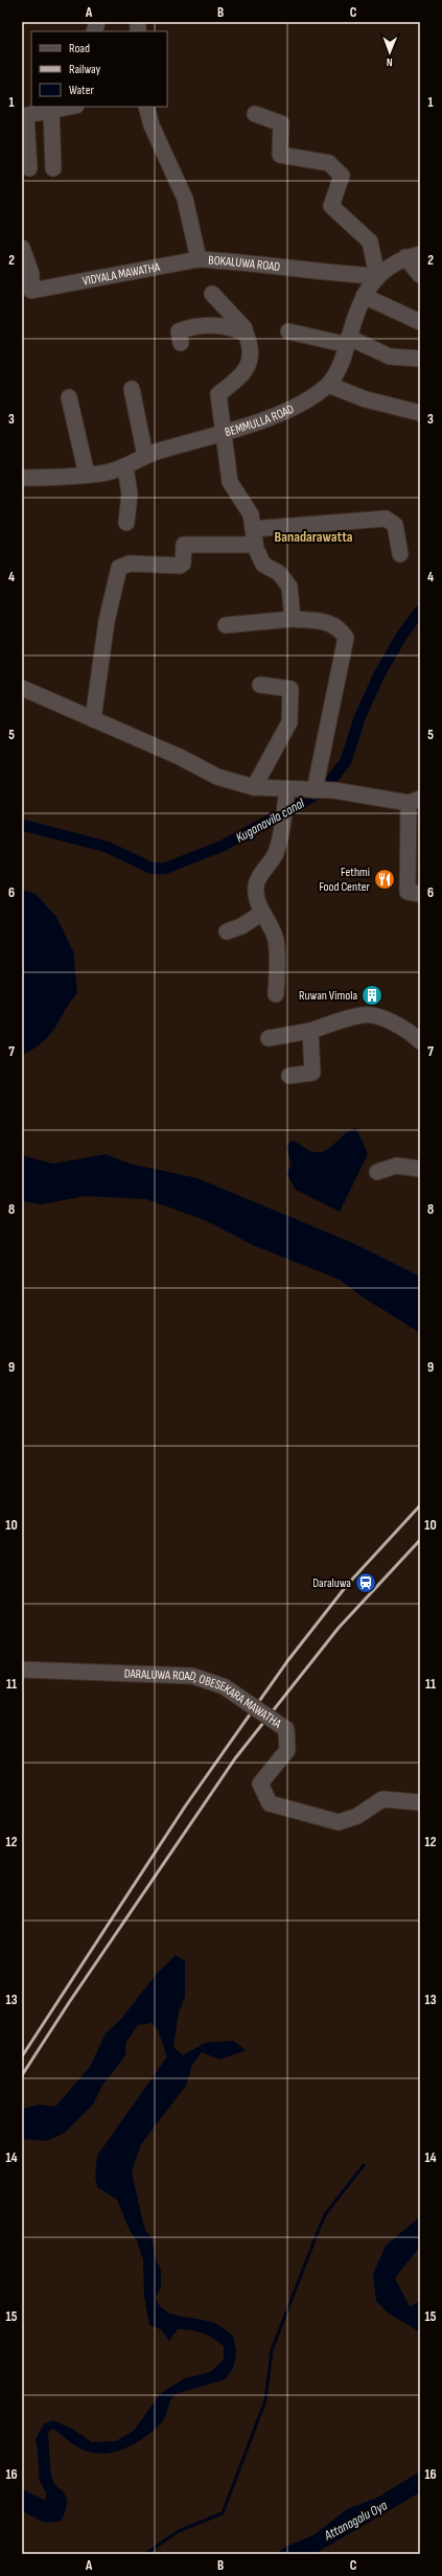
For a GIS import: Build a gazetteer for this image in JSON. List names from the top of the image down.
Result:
{
  "streets": {
    "street": [
      "BOKALUWA ROAD",
      "VIDYALA MAWATHA",
      "BEMMULLA ROAD",
      "DARALUWA ROAD, OBESEKARA MAWATHA"
    ]
  },
  "crossings": [
    ["BOKALUWA ROAD", "VIDYALA MAWATHA"],
    ["BOKALUWA ROAD", "BEMMULLA ROAD"]
  ],
  "districts": ["Banadarawatta"],
  "water": ["Kuganavila canal", "Attanagalu Oya"],
  "places": {
    "restaurant": ["Fethmi Food Center"],
    "building": ["Ruwan Vimola"],
    "station": ["Daraluwa"]
  },
  "legend": ["Road", "Railway", "Water"],
  "north": "bottom",
  "grid": {
    "columns": ["A", "B", "C"],
    "rows": [
      "1",
      "2",
      "3",
      "4",
      "5",
      "6",
      "7",
      "8",
      "9",
      "10",
      "11",
      "12",
      "13",
      "14",
      "15",
      "16"
    ]
  }
}
